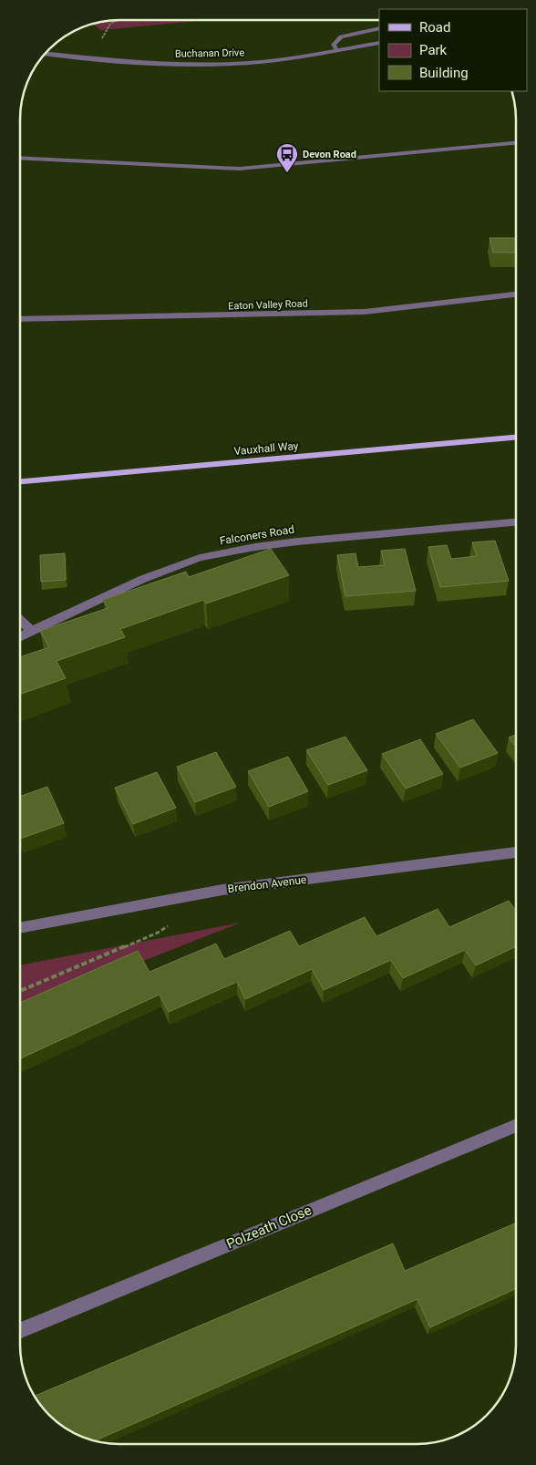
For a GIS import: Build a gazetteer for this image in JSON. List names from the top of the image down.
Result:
{
  "streets": {
    "main road": ["Vauxhall Way"],
    "street": [
      "Buchanan Drive",
      "Eaton Valley Road",
      "Falconers Road",
      "Brendon Avenue",
      "Polzeath Close"
    ]
  },
  "places": {
    "bus stop": ["Devon Road"]
  },
  "legend": ["Road", "Park", "Building"]
}
